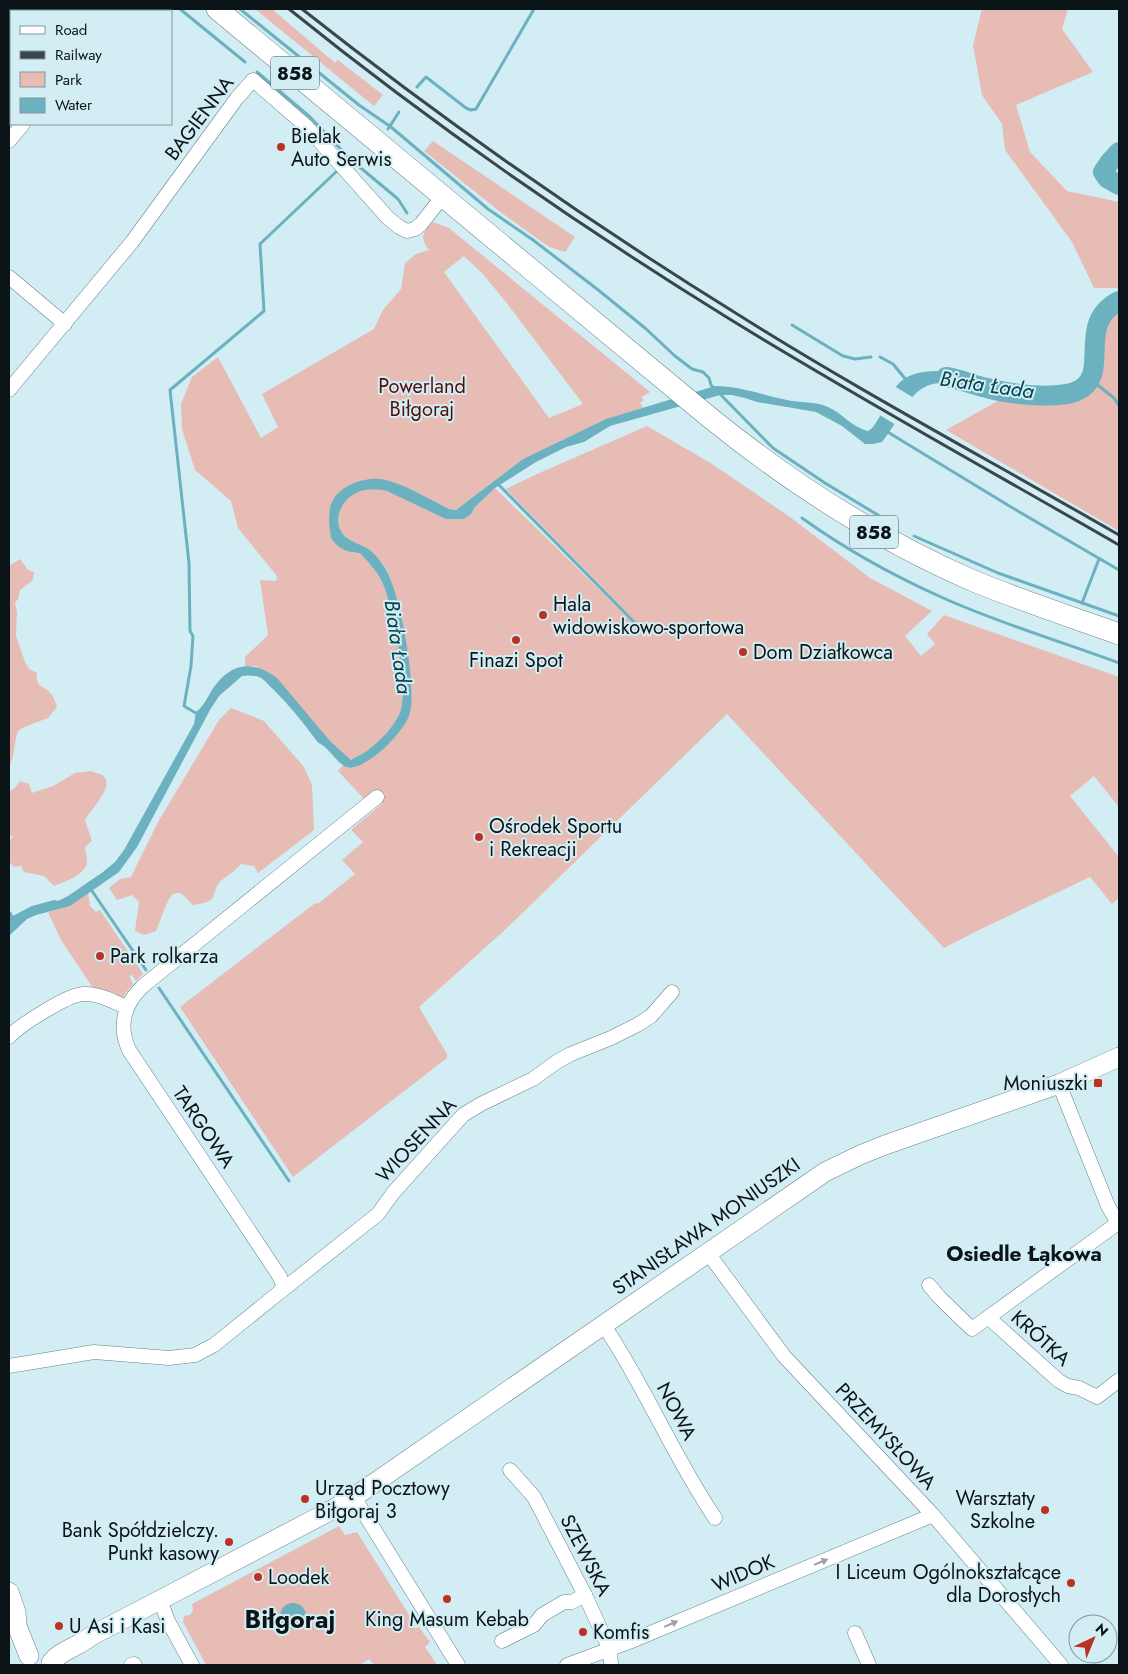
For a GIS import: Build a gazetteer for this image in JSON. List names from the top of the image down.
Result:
{
  "streets": {
    "main road": ["858"],
    "street": [
      "BAGIENNA",
      "TARGOWA",
      "WIOSENNA",
      "STANISŁAWA MONIUSZKI",
      "KRÓTKA",
      "NOWA",
      "PRZEMYSŁOWA",
      "SZEWSKA",
      "WIDOK"
    ]
  },
  "crossings": [
    ["858", "BAGIENNA"],
    ["TARGOWA", "WIOSENNA"],
    ["STANISŁAWA MONIUSZKI", "NOWA"],
    ["STANISŁAWA MONIUSZKI", "PRZEMYSŁOWA"],
    ["PRZEMYSŁOWA", "WIDOK"],
    ["SZEWSKA", "WIDOK"]
  ],
  "one_way": ["WIDOK"],
  "districts": ["Osiedle Łąkowa", "Biłgoraj"],
  "water": ["Biała Łada"],
  "parks": ["Powerland Biłgoraj"],
  "places": {
    "other": [
      "Bielak Auto Serwis",
      "Hala widowiskowo-sportowa",
      "Finazi Spot",
      "Dom Działkowca",
      "Ośrodek Sportu i Rekreacji",
      "Park rolkarza",
      "Urząd Pocztowy Biłgoraj 3",
      "Warsztaty Szkolne",
      "Bank Spółdzielczy. Punkt kasowy",
      "Loodek",
      "I Liceum Ogólnokształcące dla Dorosłych",
      "King Masum Kebab",
      "U Asi i Kasi",
      "Komfis"
    ],
    "transit": ["Moniuszki"]
  },
  "legend": [
    "Road",
    "Railway",
    "Park",
    "Water"
  ],
  "north": "top right"
}
